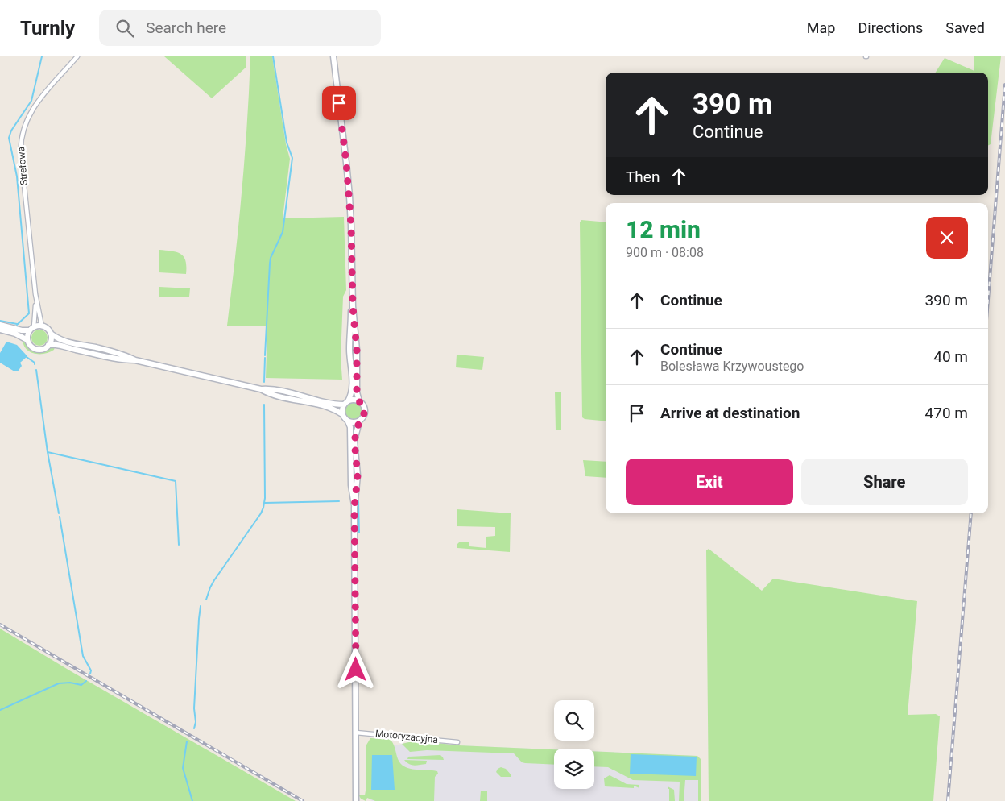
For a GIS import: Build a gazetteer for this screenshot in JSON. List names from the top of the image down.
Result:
{
  "streets": {
    "street": ["Strefowa", "Motoryzacyjna"]
  },
  "page": {
    "header": "Turnly",
    "search": "Search here",
    "nav": ["Map", "Directions", "Saved"],
    "turn": ["390 m", "Continue"],
    "then": "Then",
    "heading": ["12 min", "900 m · 08:08"],
    "list": [
      {
        "name": "Continue",
        "value": "390 m"
      },
      {
        "name": "Continue",
        "note": "Bolesława Krzywoustego",
        "value": "40 m"
      },
      {
        "name": "Arrive at destination",
        "value": "470 m"
      }
    ],
    "buttons": ["Exit", "Share"]
  }
}
